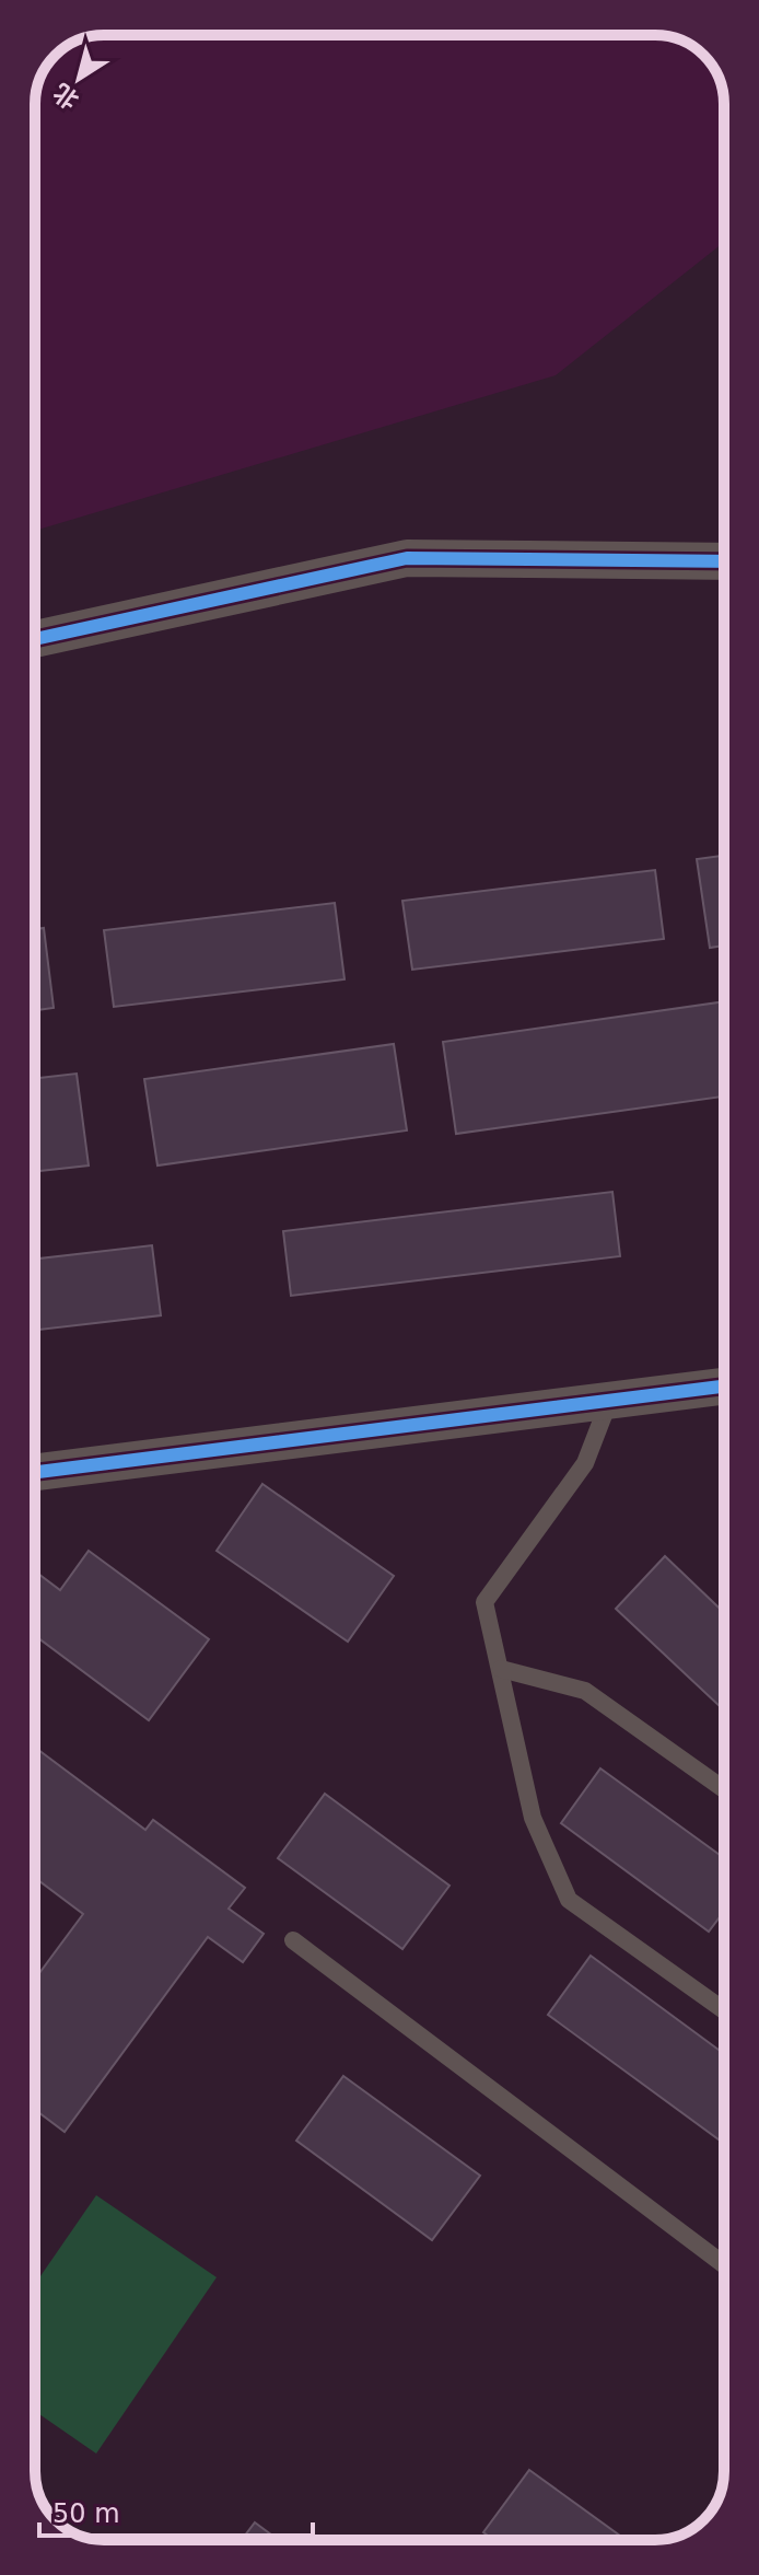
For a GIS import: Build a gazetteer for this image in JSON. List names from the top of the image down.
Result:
{
  "scale_bar": "50 m",
  "north": "bottom left"
}
